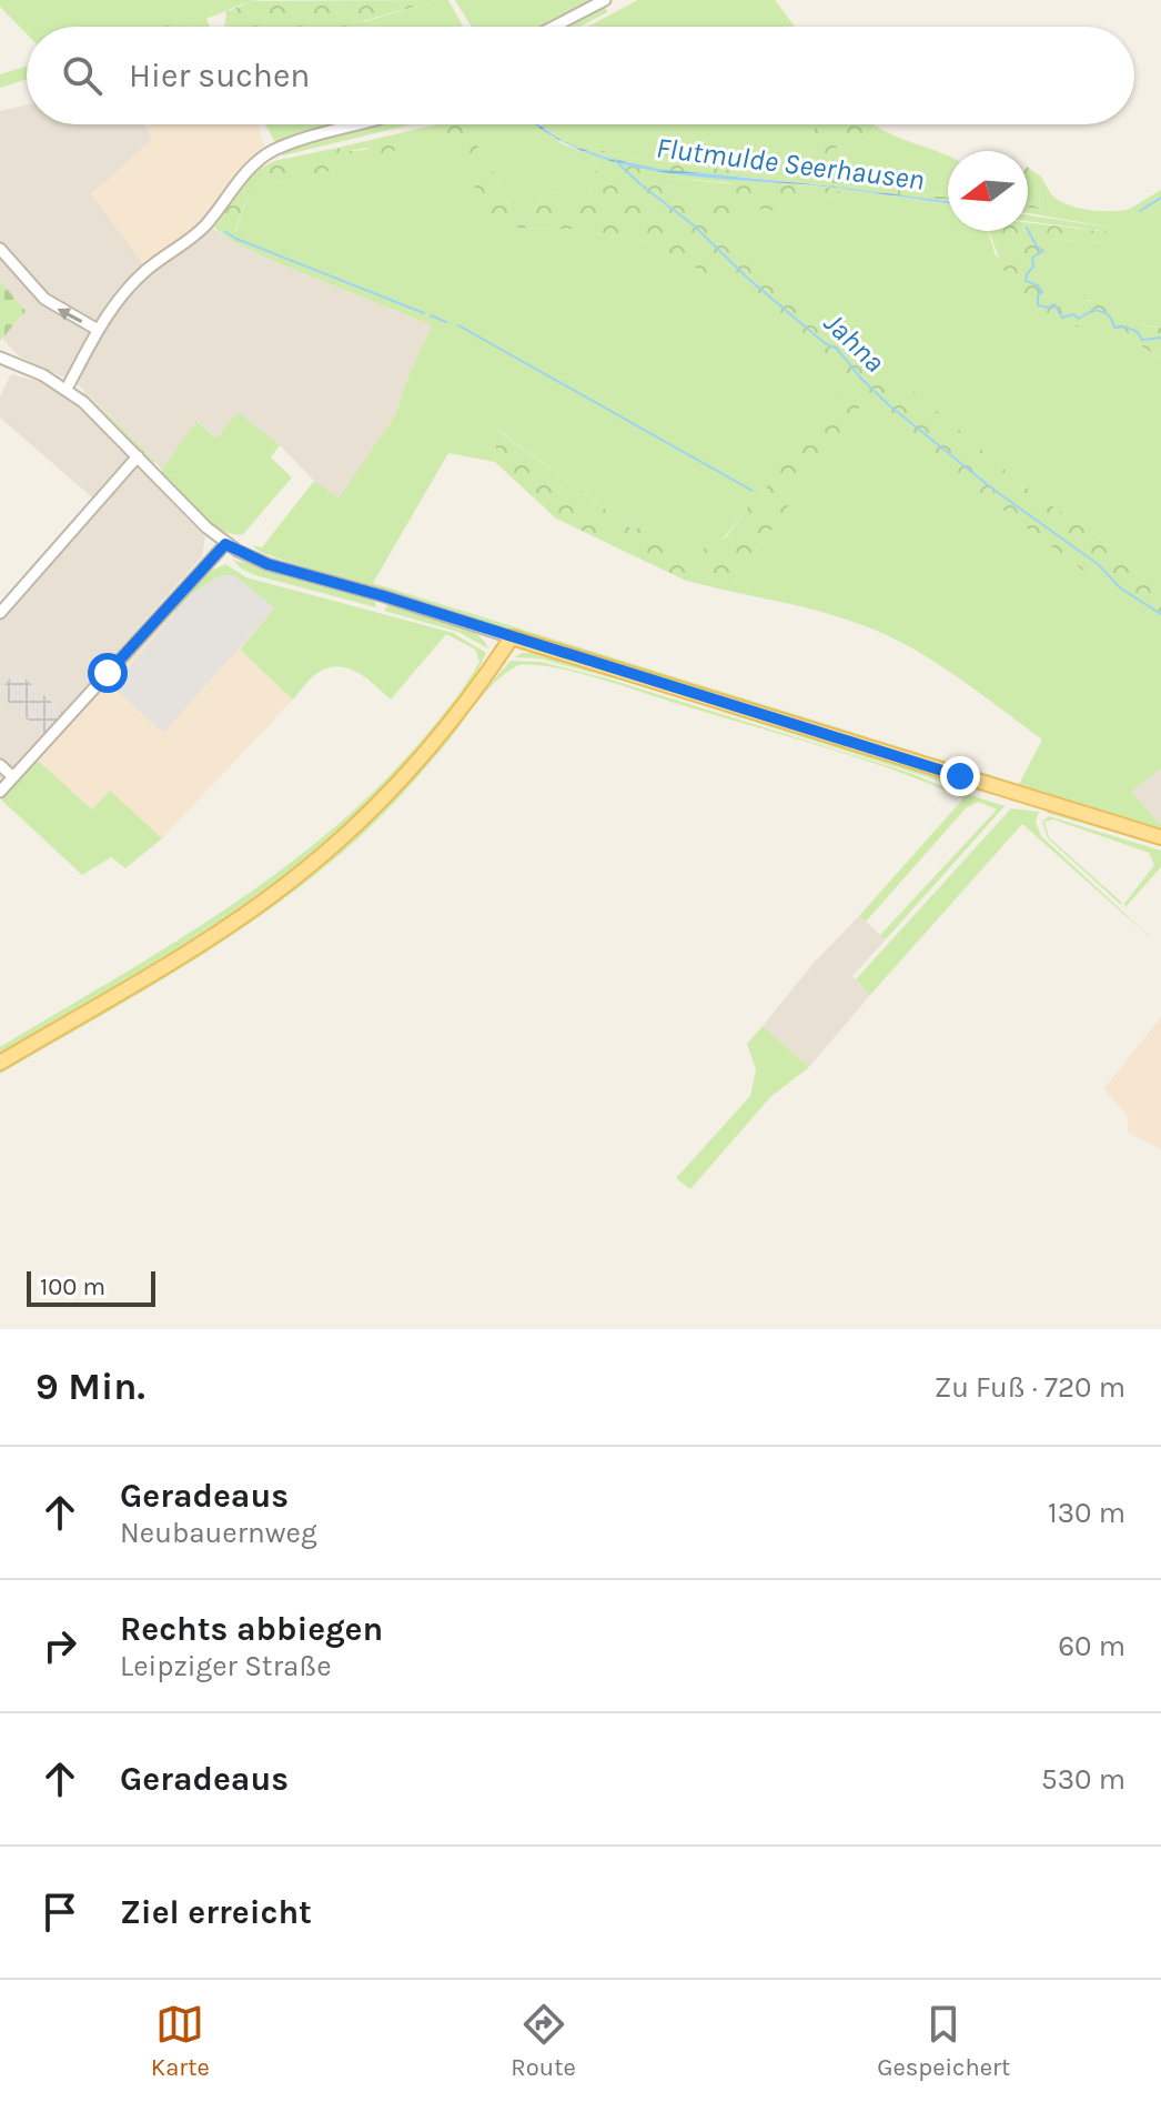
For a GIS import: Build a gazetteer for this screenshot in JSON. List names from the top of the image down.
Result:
{
  "water": ["Flutmulde Seerhausen", "Jahna"],
  "scale_bar": "100 m",
  "north": "left",
  "page": {
    "search": "Hier suchen",
    "scale": "100 m",
    "heading": ["9 Min.", "Zu Fuß · 720 m"],
    "list": [
      ["Geradeaus", "Neubauernweg", "130 m"],
      ["Rechts abbiegen", "Leipziger Straße", "60 m"],
      ["Geradeaus", "530 m"],
      "Ziel erreicht"
    ],
    "nav": ["Karte", "Route", "Gespeichert"]
  }
}
